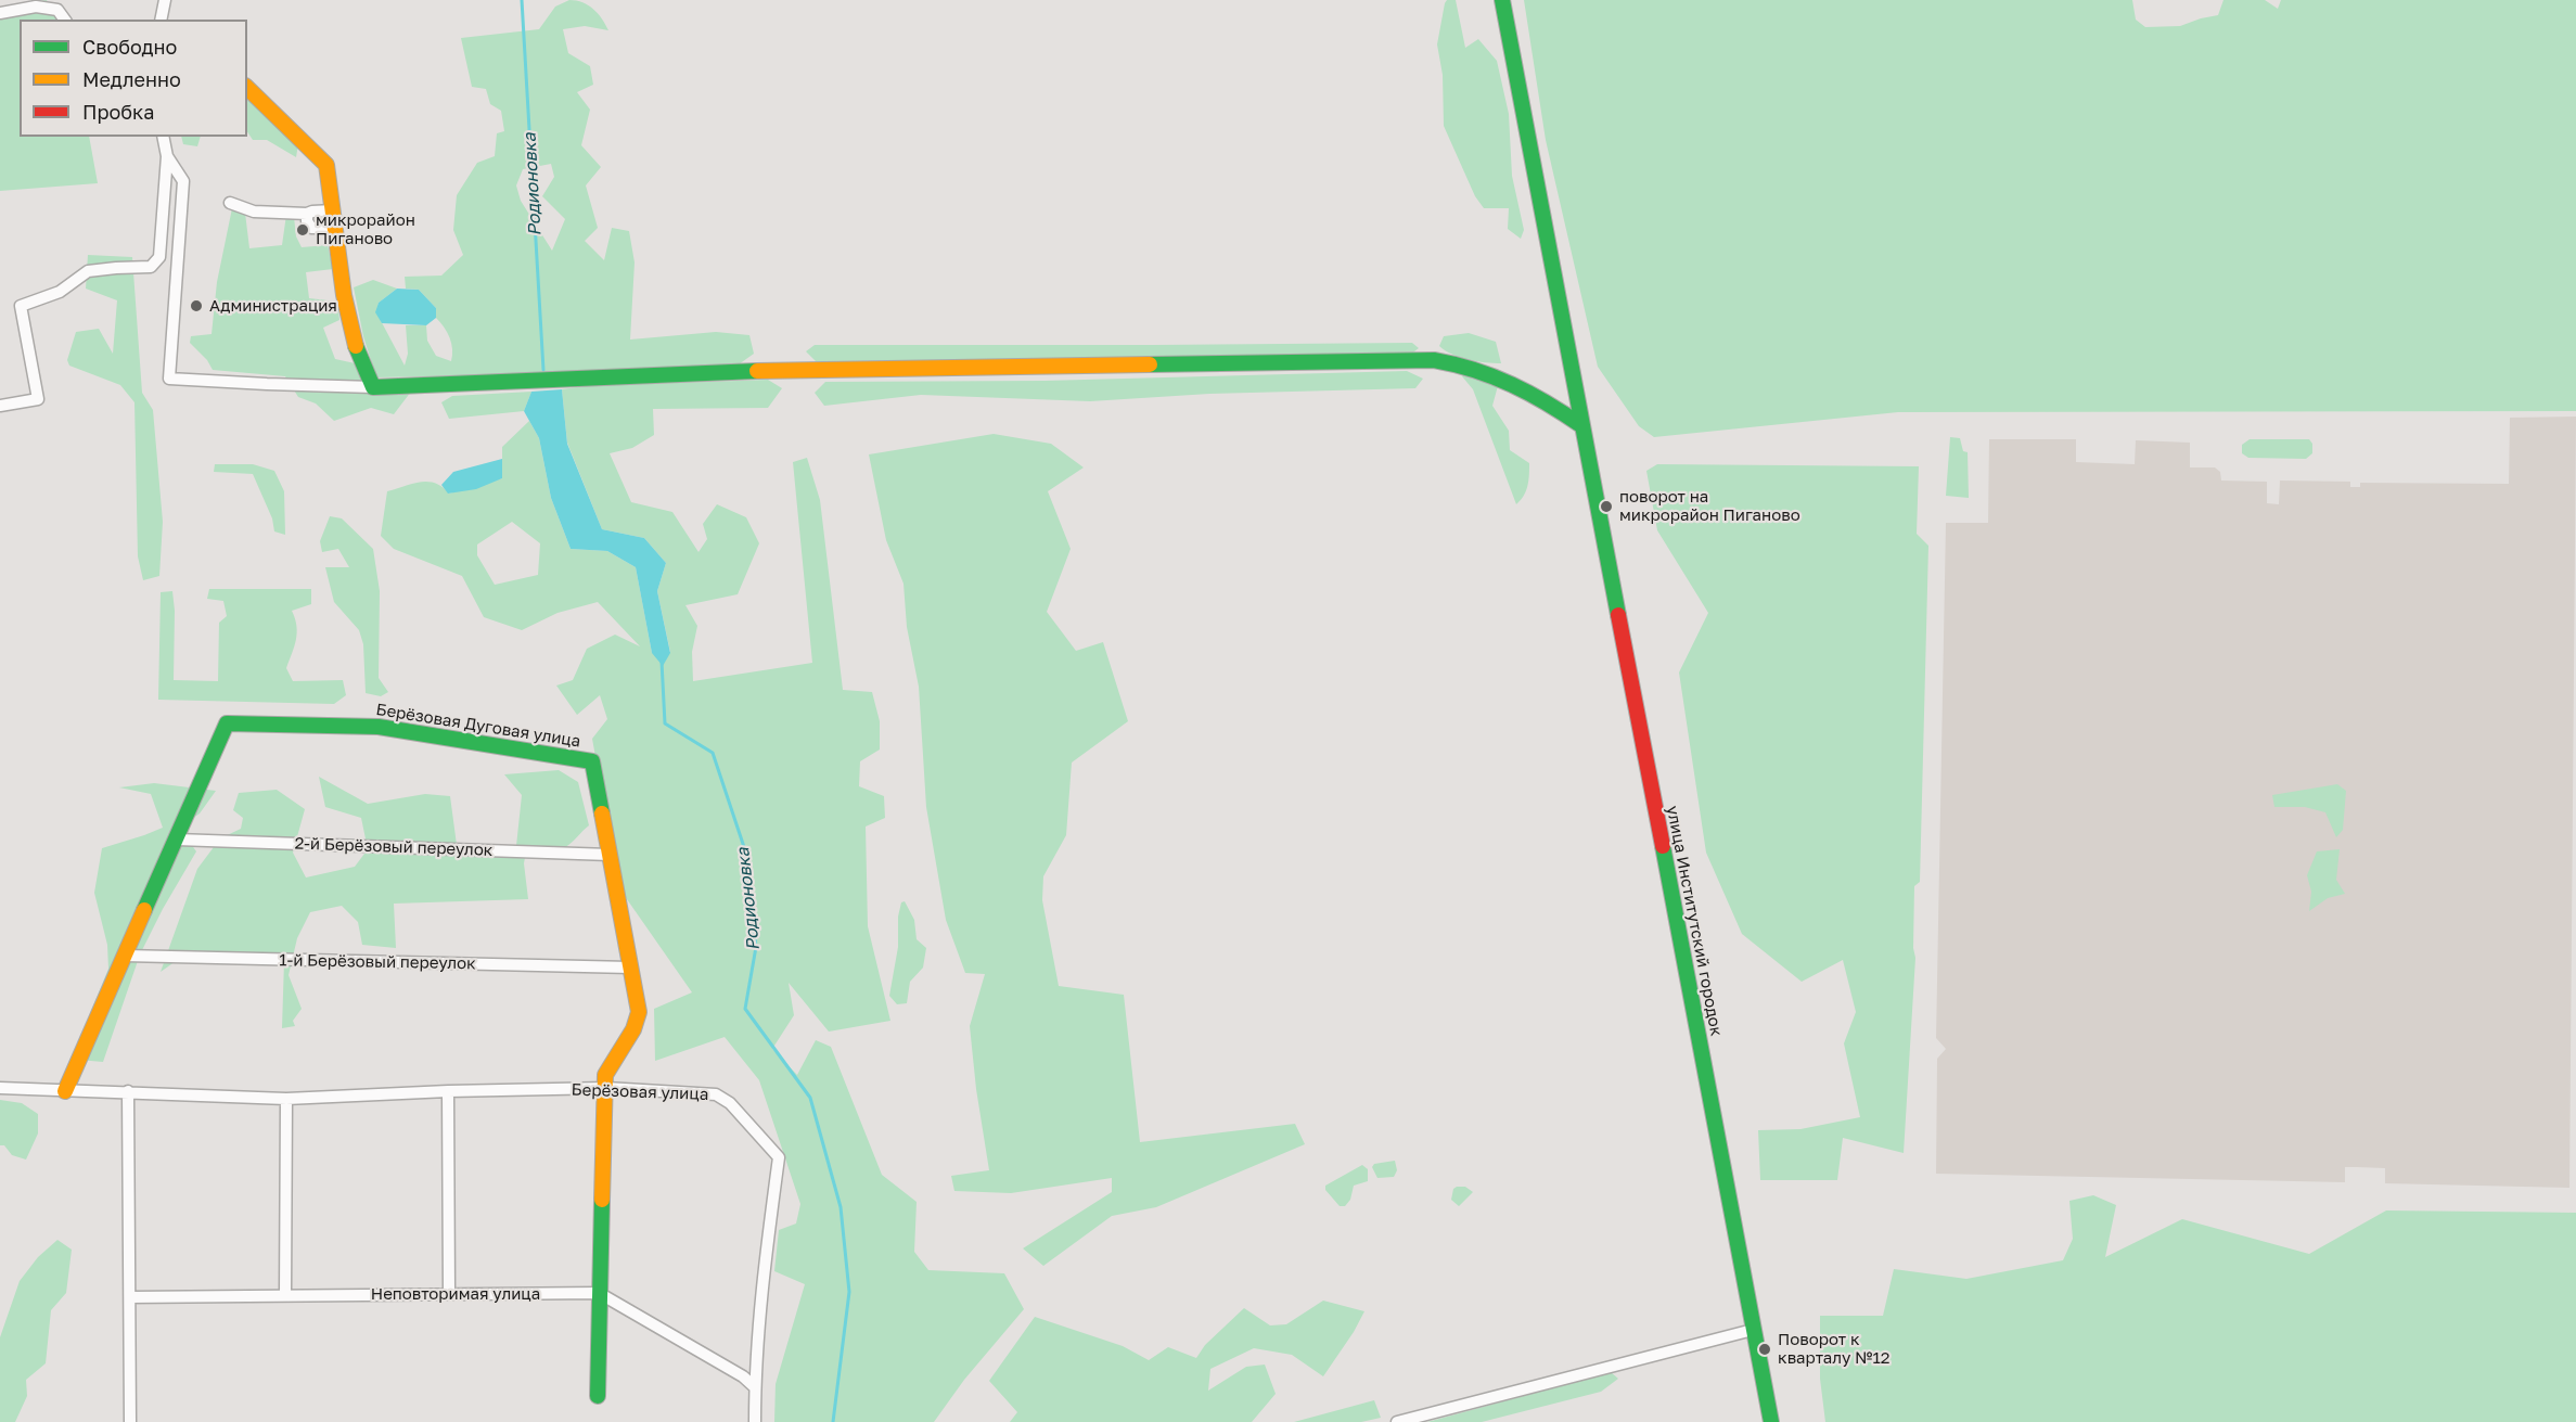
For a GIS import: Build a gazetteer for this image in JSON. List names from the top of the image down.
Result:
{
  "streets": {
    "street": [
      "Берёзовая Дуговая улица",
      "2-й Берёзовый переулок",
      "улица Институтский городок",
      "1-й Берёзовый переулок",
      "Берёзовая улица",
      "Неповторимая улица"
    ]
  },
  "crossings": [
    ["Берёзовая Дуговая улица", "2-й Берёзовый переулок"],
    ["Берёзовая Дуговая улица", "1-й Берёзовый переулок"],
    ["Берёзовая Дуговая улица", "Берёзовая улица"],
    ["Берёзовая Дуговая улица", "Неповторимая улица"]
  ],
  "water": ["Родионовка"],
  "places": [
    "микрорайон Пиганово",
    "Администрация",
    "поворот на микрорайон Пиганово",
    "Поворот к кварталу №12"
  ],
  "legend": ["Свободно", "Медленно", "Пробка"]
}
